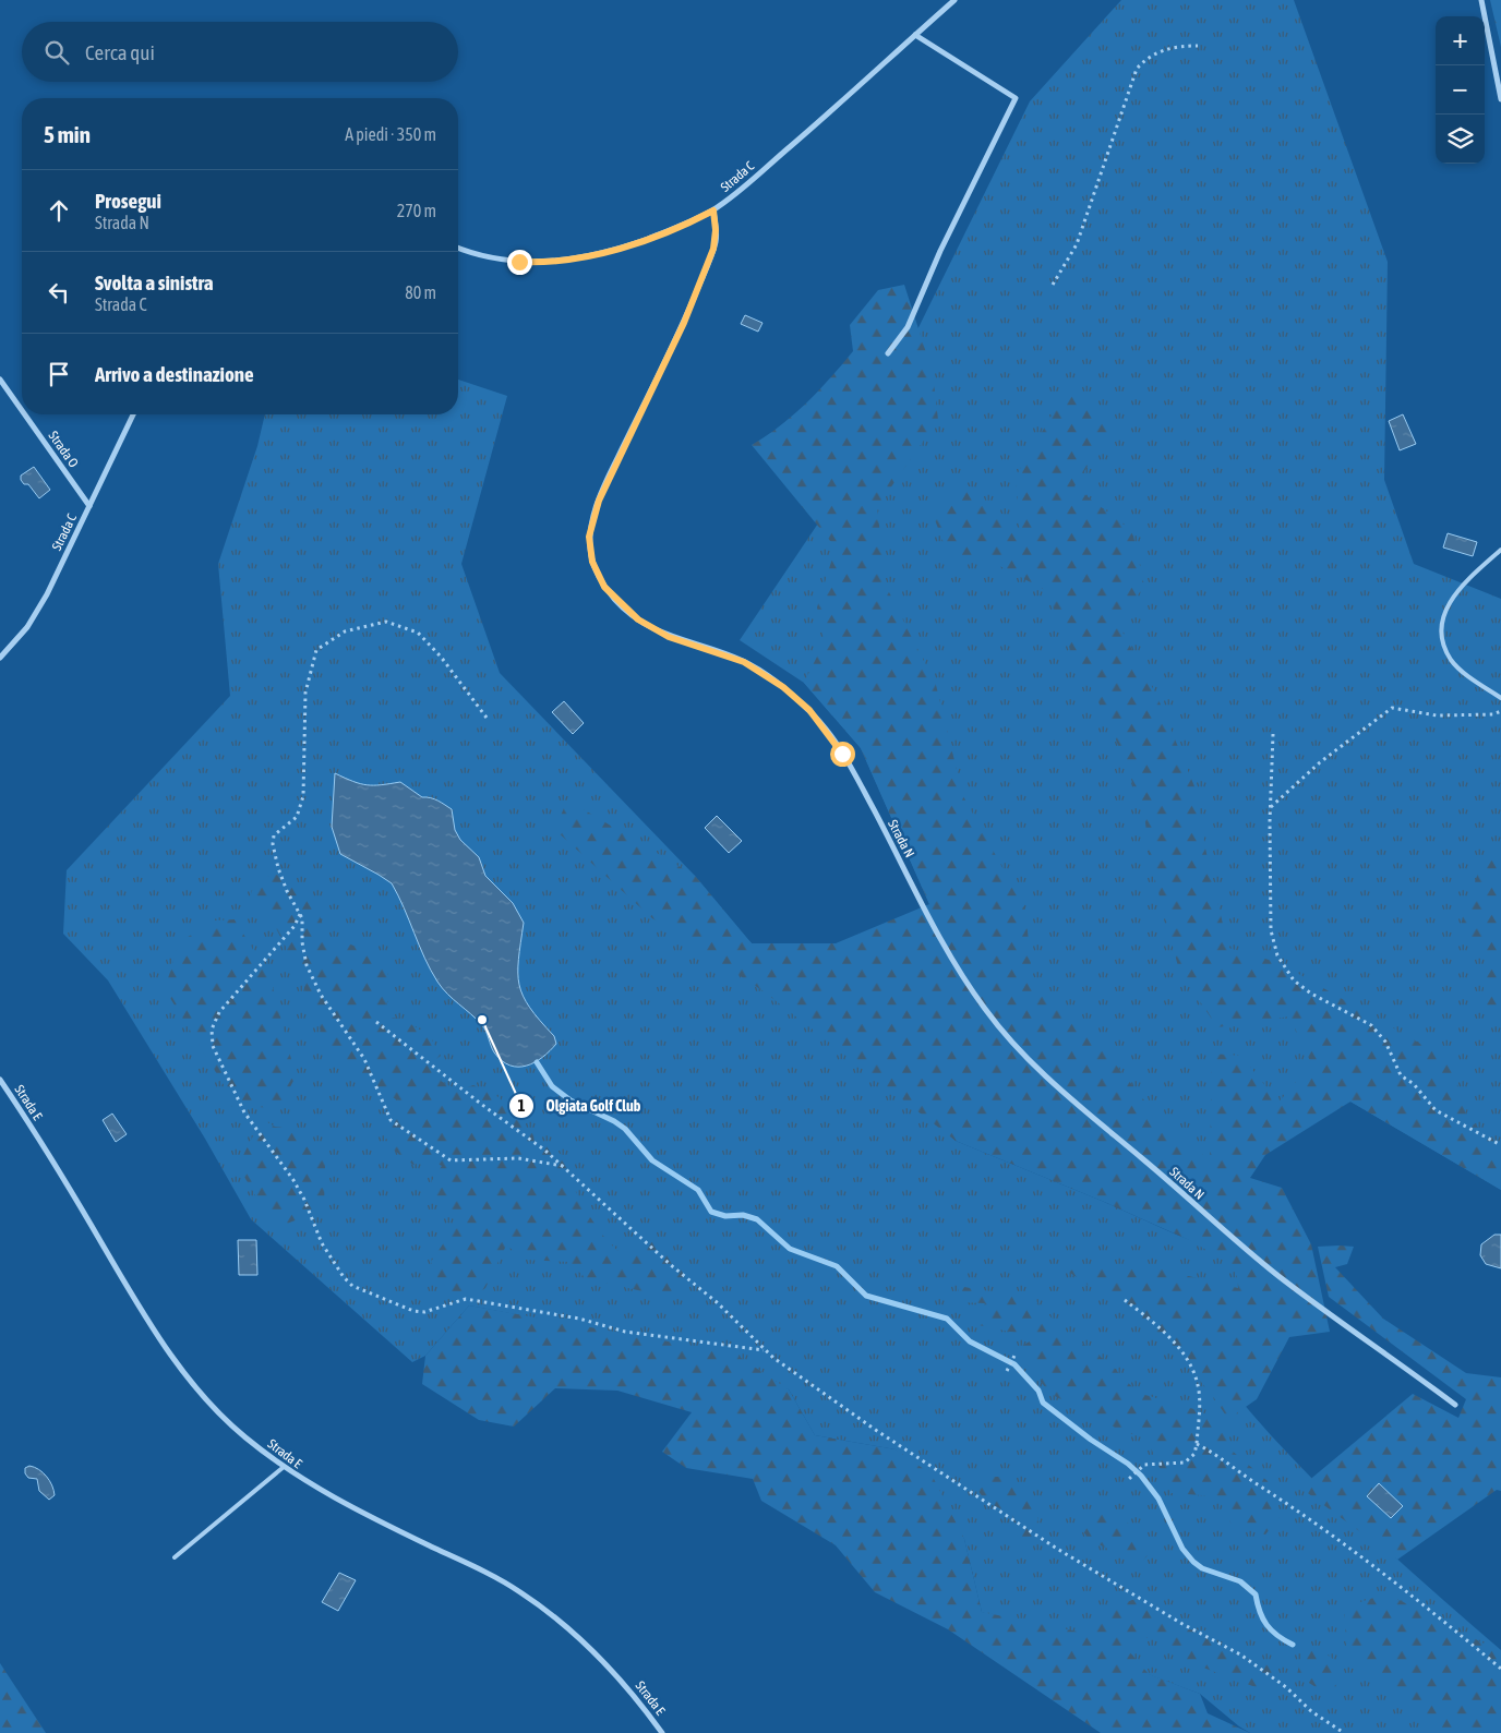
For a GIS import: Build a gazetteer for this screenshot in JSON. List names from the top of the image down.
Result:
{
  "streets": {
    "street": [
      "Strada C",
      "Strada O",
      "Strada N",
      "Strada E"
    ]
  },
  "crossings": [
    ["Strada C", "Strada O"],
    ["Strada C", "Strada N"]
  ],
  "places": ["Olgiata Golf Club"],
  "page": {
    "map_buttons": ["+", "−"],
    "search": "Cerca qui",
    "heading": ["5 min", "A piedi · 350 m"],
    "list": [
      ["Prosegui", "Strada N", "270 m"],
      ["Svolta a sinistra", "Strada C", "80 m"],
      "Arrivo a destinazione"
    ]
  }
}
